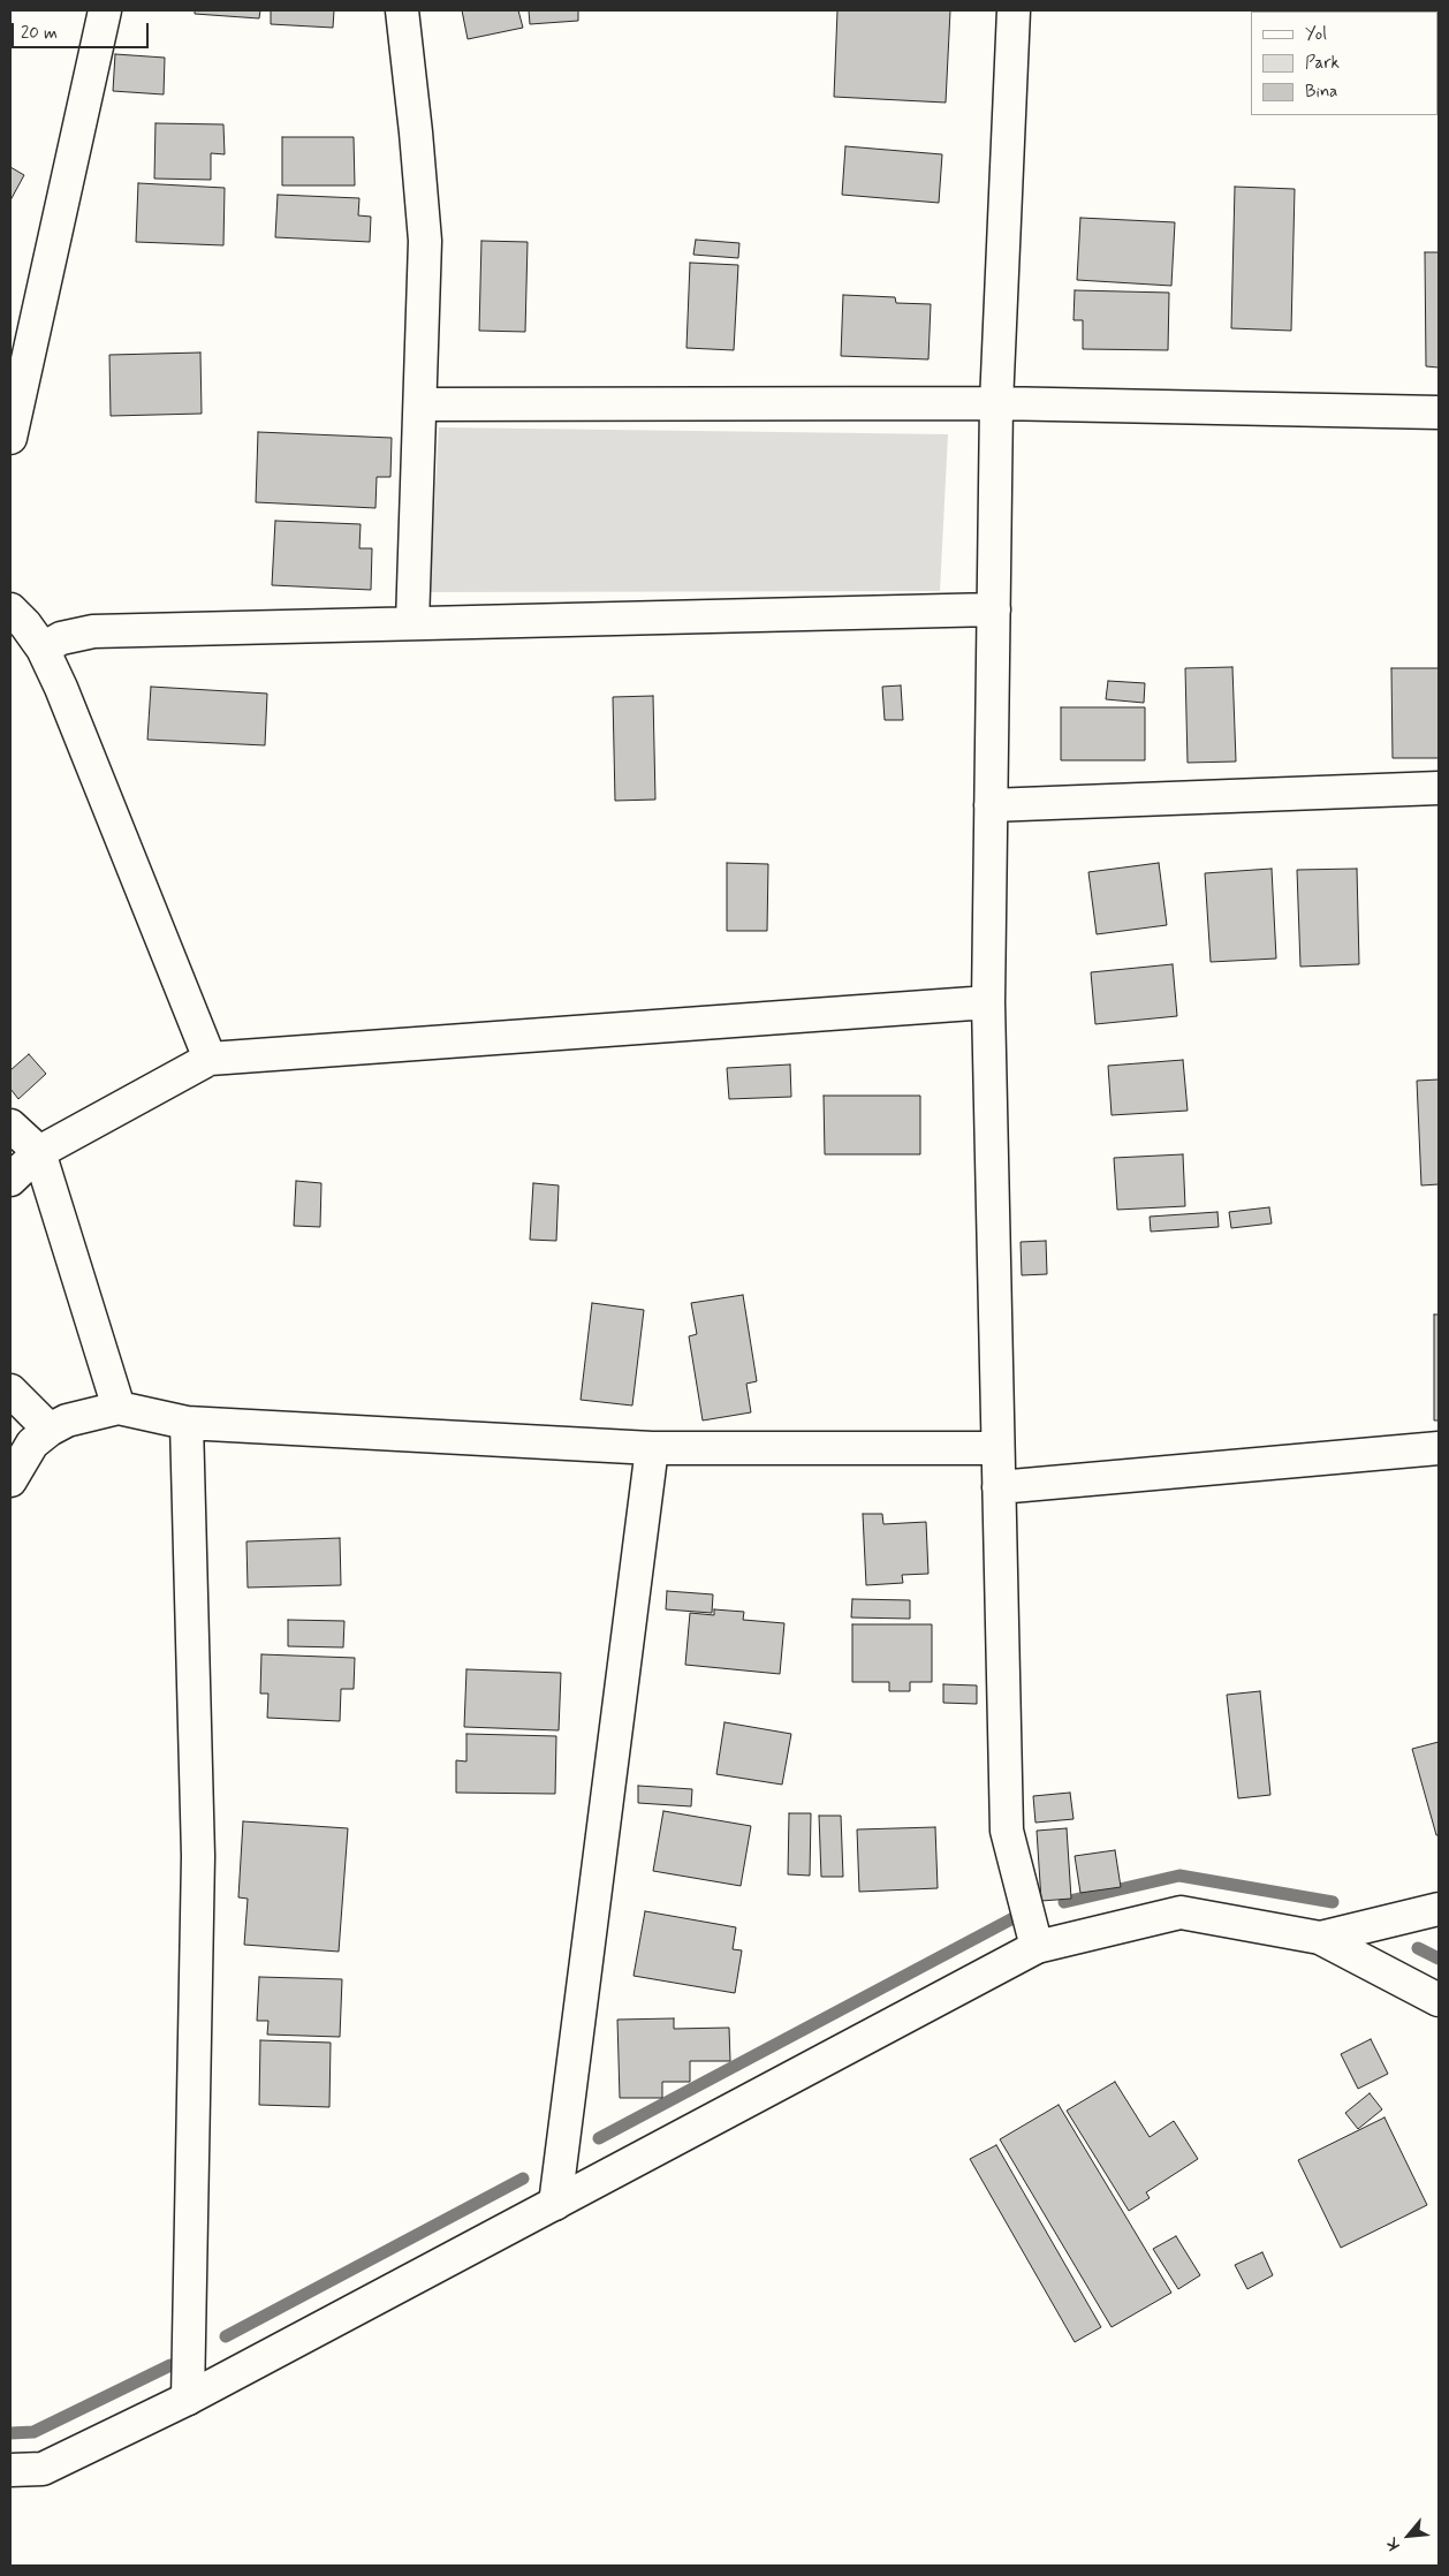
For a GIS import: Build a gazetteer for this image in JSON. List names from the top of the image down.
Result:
{
  "legend": ["Yol", "Park", "Bina"],
  "scale_bar": "20 m",
  "north": "bottom left"
}
